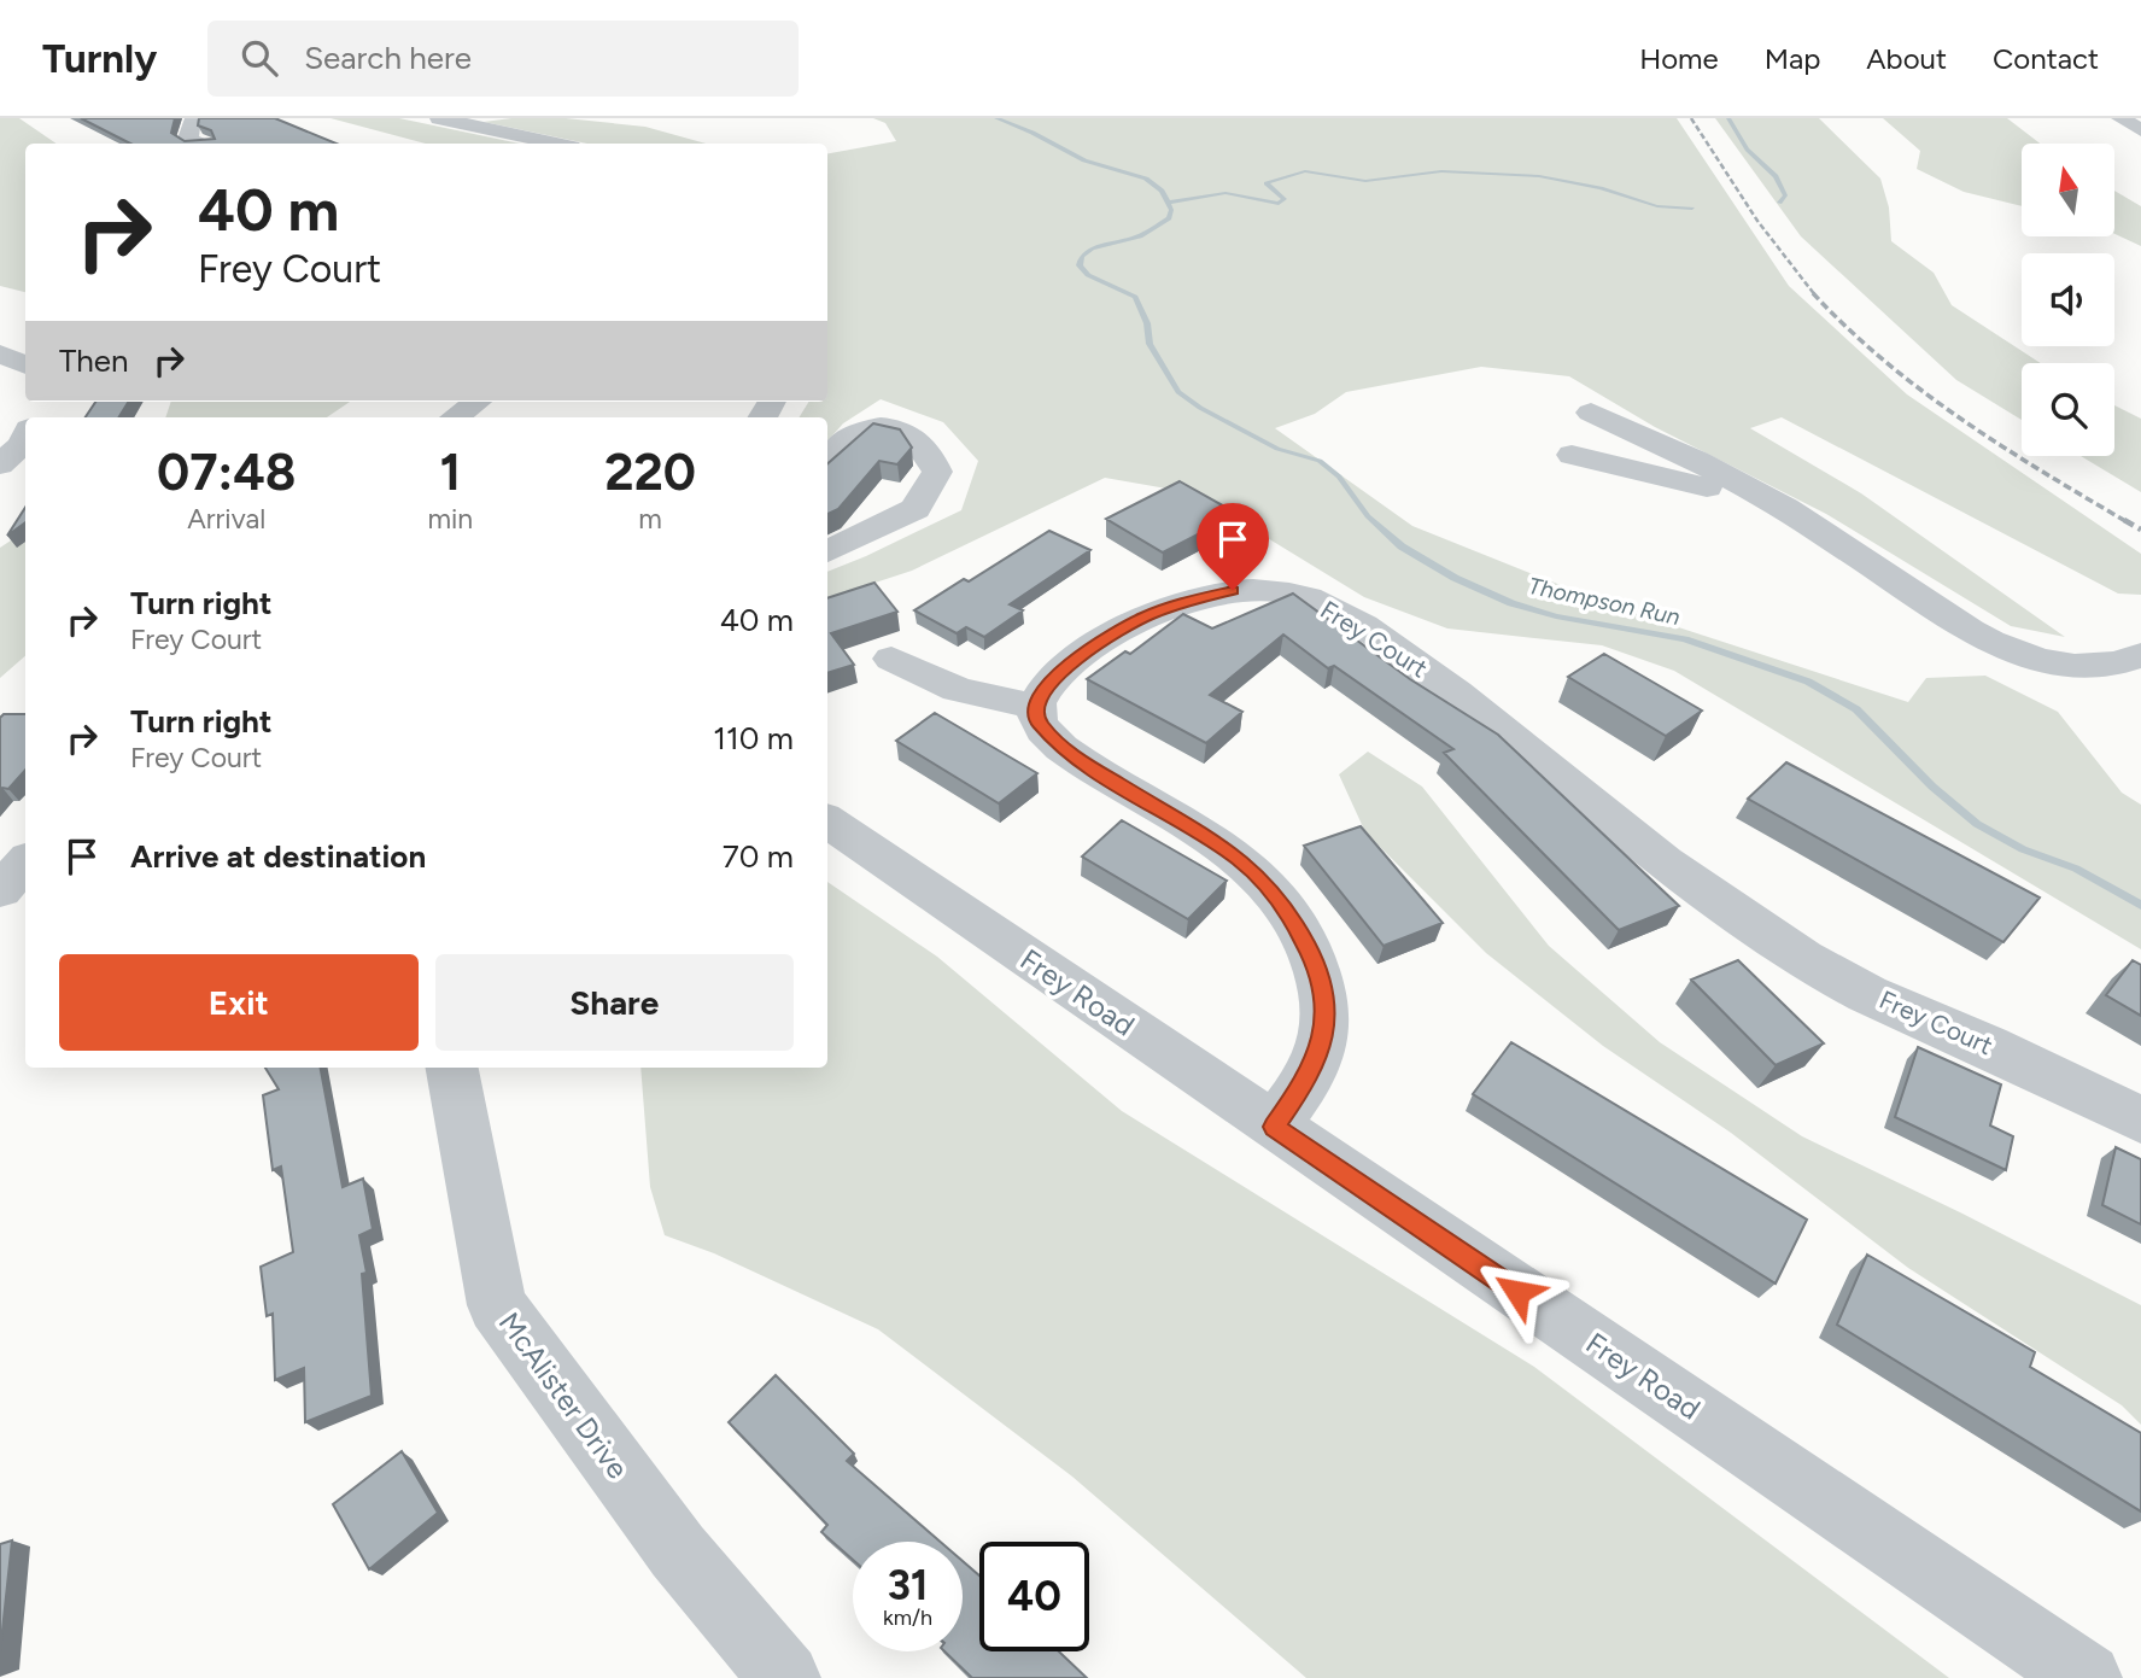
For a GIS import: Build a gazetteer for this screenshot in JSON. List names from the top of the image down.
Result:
{
  "streets": {
    "street": ["Frey Court", "Frey Road", "McAlister Drive"]
  },
  "water": ["Thompson Run"],
  "north": "top",
  "page": {
    "header": "Turnly",
    "search": "Search here",
    "nav": [
      "Home",
      "Map",
      "About",
      "Contact"
    ],
    "turn": ["40 m", "Frey Court"],
    "then": "Then",
    "eta": [
      "07:48",
      "Arrival",
      "1",
      "min",
      "220",
      "m"
    ],
    "list": [
      {
        "name": "Turn right",
        "note": "Frey Court",
        "value": "40 m"
      },
      {
        "name": "Turn right",
        "note": "Frey Court",
        "value": "110 m"
      },
      {
        "name": "Arrive at destination",
        "value": "70 m"
      }
    ],
    "buttons": ["Exit", "Share"],
    "speed": "31 km/h",
    "limit": "40"
  }
}
